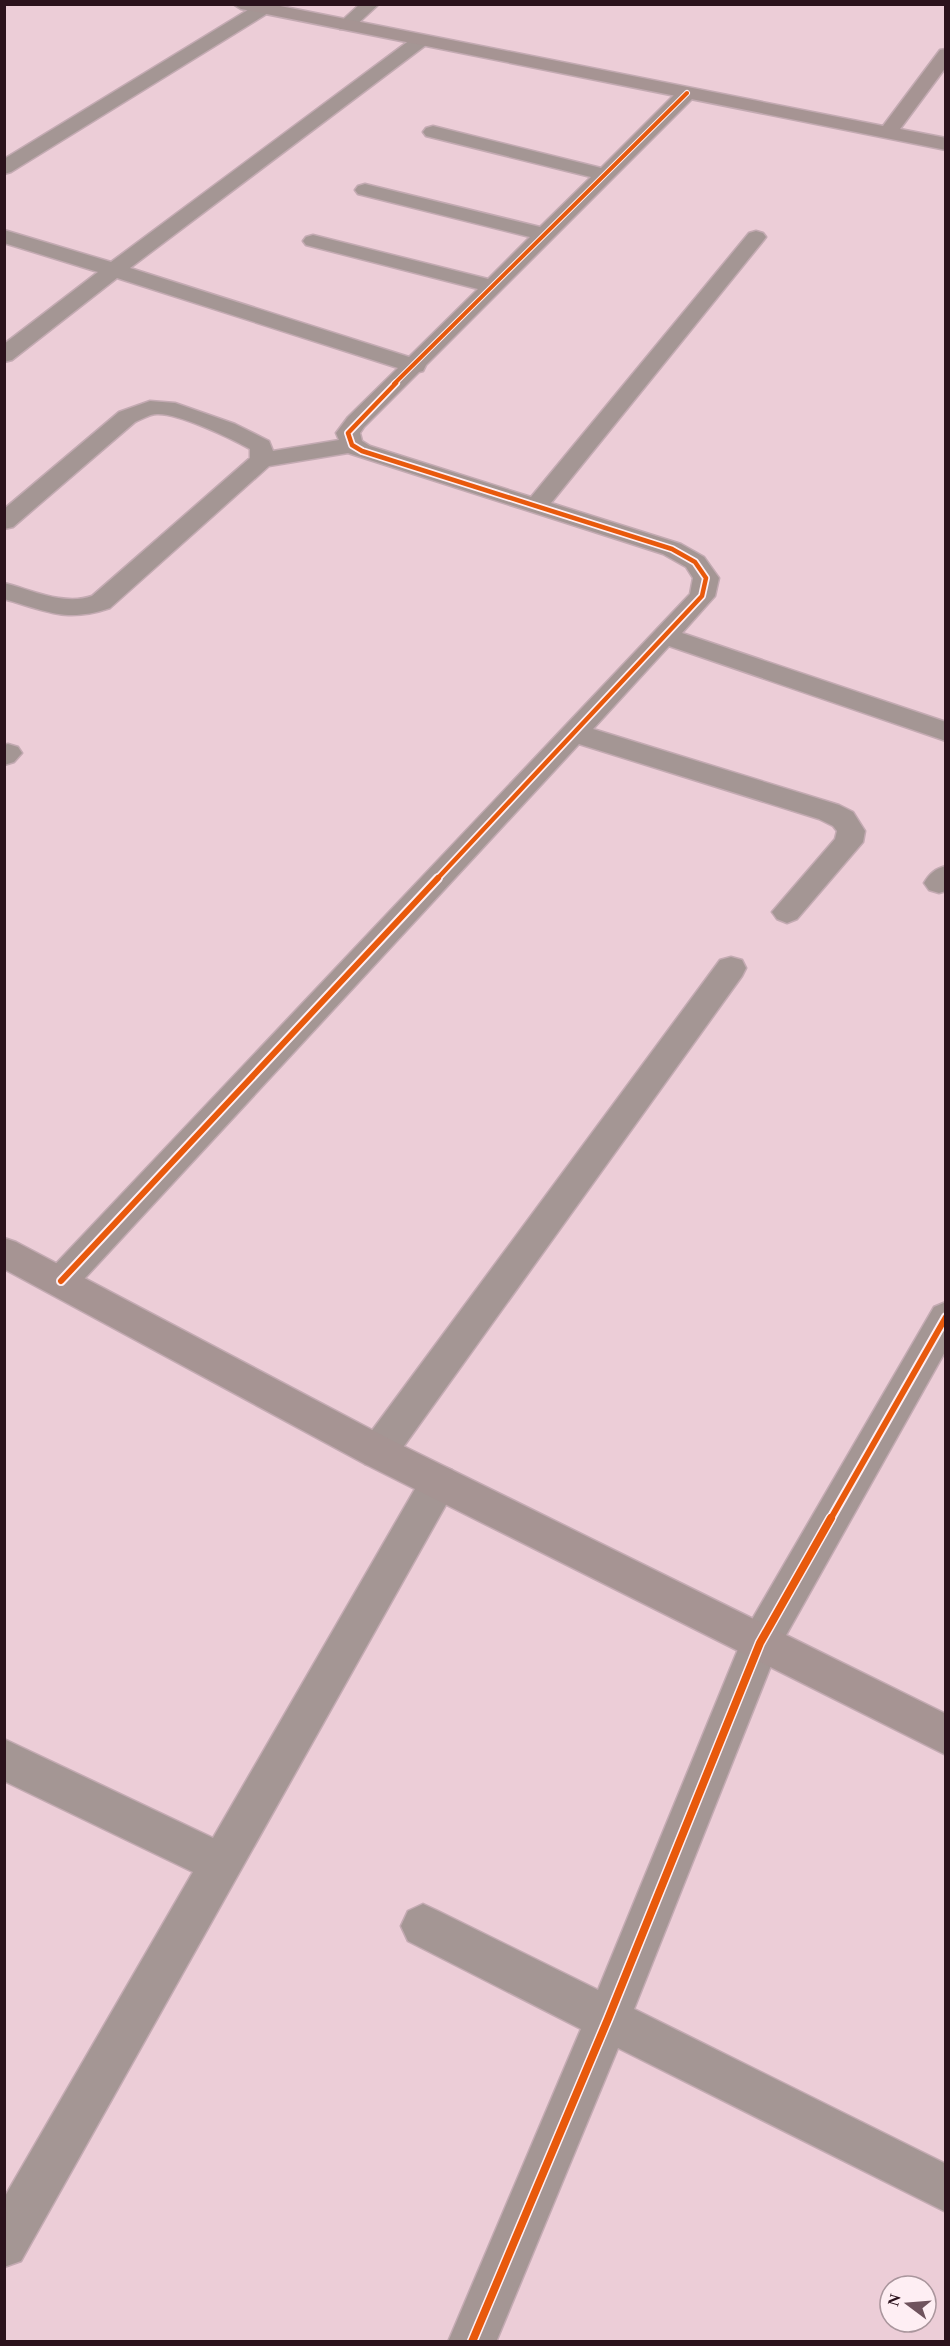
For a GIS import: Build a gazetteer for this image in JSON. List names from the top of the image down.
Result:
{
  "north": "left"
}
